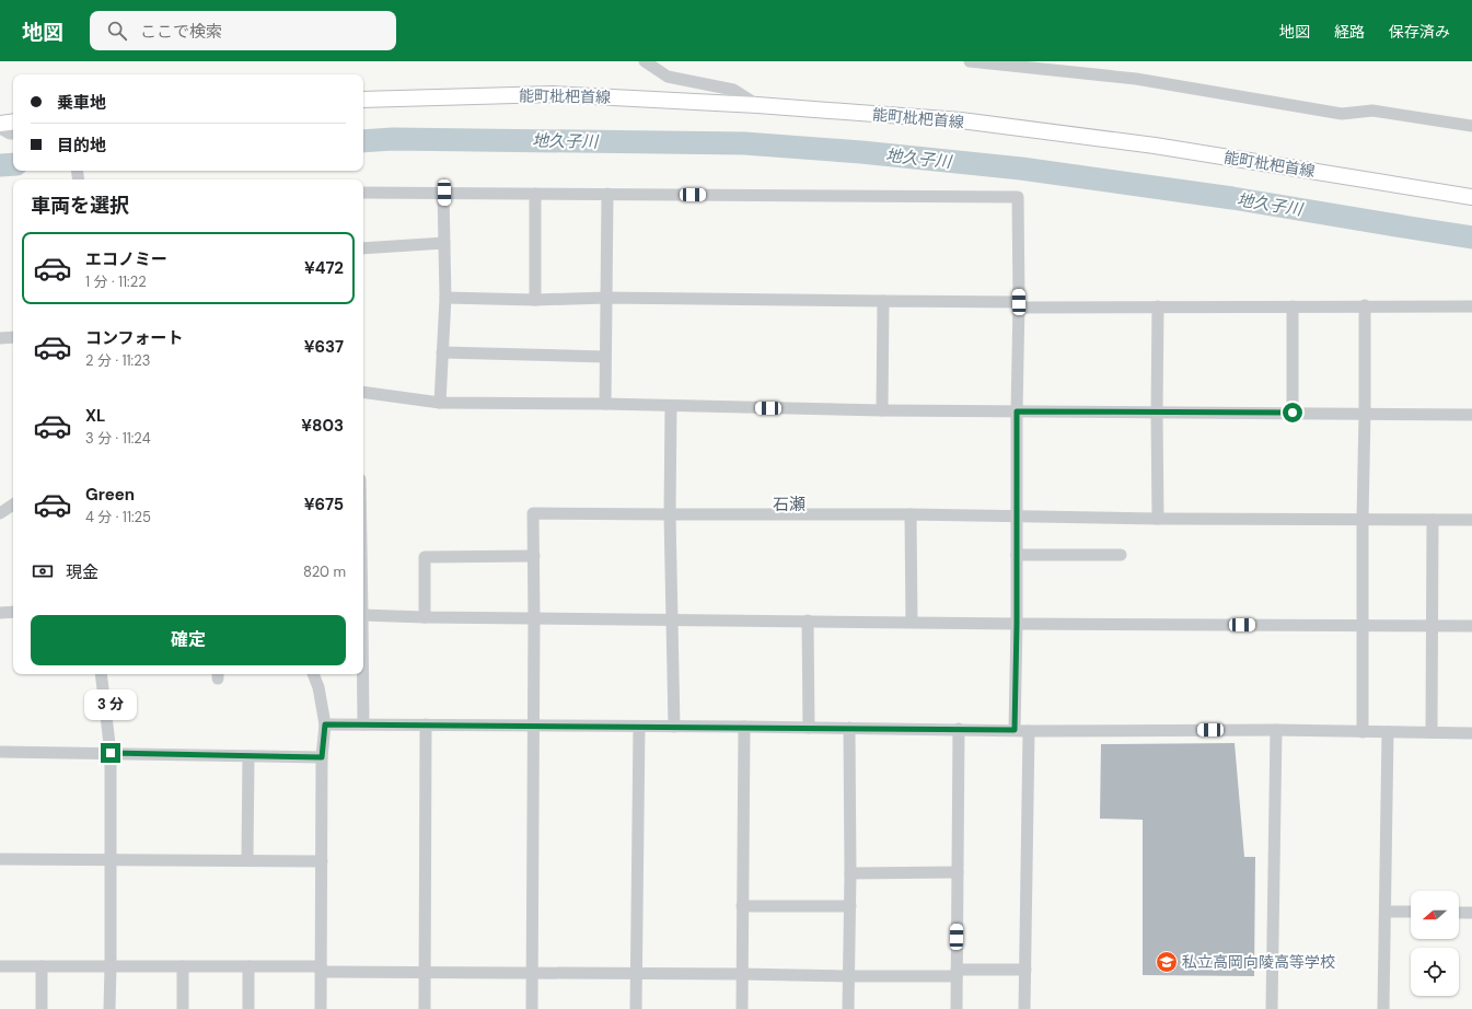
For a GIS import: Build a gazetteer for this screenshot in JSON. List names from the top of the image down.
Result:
{
  "streets": {
    "main road": ["能町枇杷首線"]
  },
  "districts": ["石瀬"],
  "water": ["地久子川"],
  "places": {
    "school or university": ["私立高岡向陵高等学校"]
  },
  "north": "left",
  "page": {
    "header": "地図",
    "search": "ここで検索",
    "nav": ["地図", "経路", "保存済み"],
    "banner": ["乗車地", "目的地"],
    "heading": "車両を選択",
    "list": [
      {
        "name": "エコノミー",
        "note": "1 分 · 11:22",
        "value": "¥472"
      },
      {
        "name": "コンフォート",
        "note": "2 分 · 11:23",
        "value": "¥637"
      },
      {
        "name": "XL",
        "note": "3 分 · 11:24",
        "value": "¥803"
      },
      {
        "name": "Green",
        "note": "4 分 · 11:25",
        "value": "¥675"
      }
    ],
    "pay": ["現金", "820 m"],
    "buttons": "確定",
    "bubble": "3 分"
  }
}
